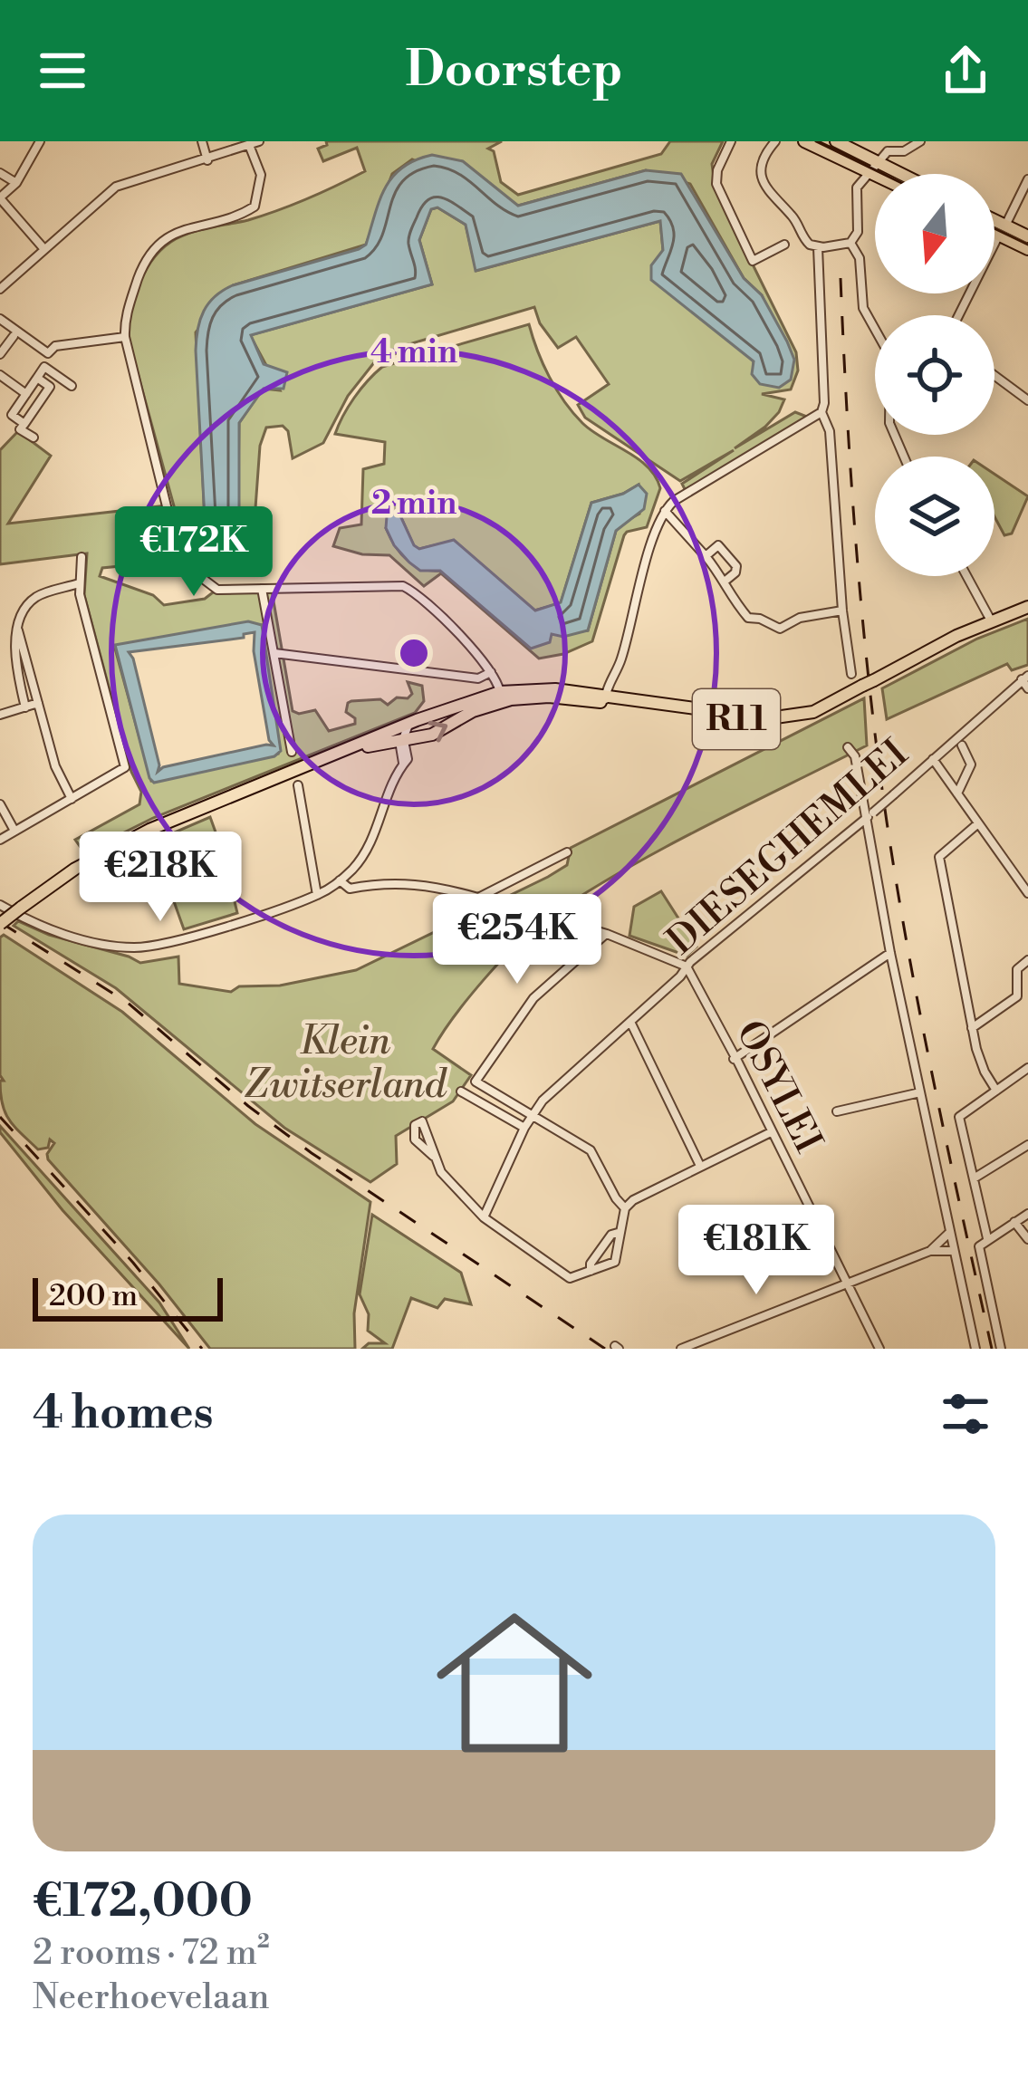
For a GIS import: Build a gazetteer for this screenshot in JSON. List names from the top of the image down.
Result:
{
  "streets": {
    "main road": ["R11"],
    "street": ["DIESEGHEMLEI", "OSYLEI"]
  },
  "crossings": [
    ["DIESEGHEMLEI", "OSYLEI"]
  ],
  "parks": ["Klein Zwitserland"],
  "scale_bar": "200 m",
  "north": "bottom",
  "page": {
    "header": "Doorstep",
    "price": [
      "€172K",
      "€218K",
      "€254K",
      "€181K"
    ],
    "scale": "200 m",
    "heading": "4 homes",
    "list": [
      {
        "name": "€172,000",
        "note": "2 rooms · 72 m² · Neerhoevelaan"
      }
    ]
  },
  "rings": ["4 min", "2 min"]
}
